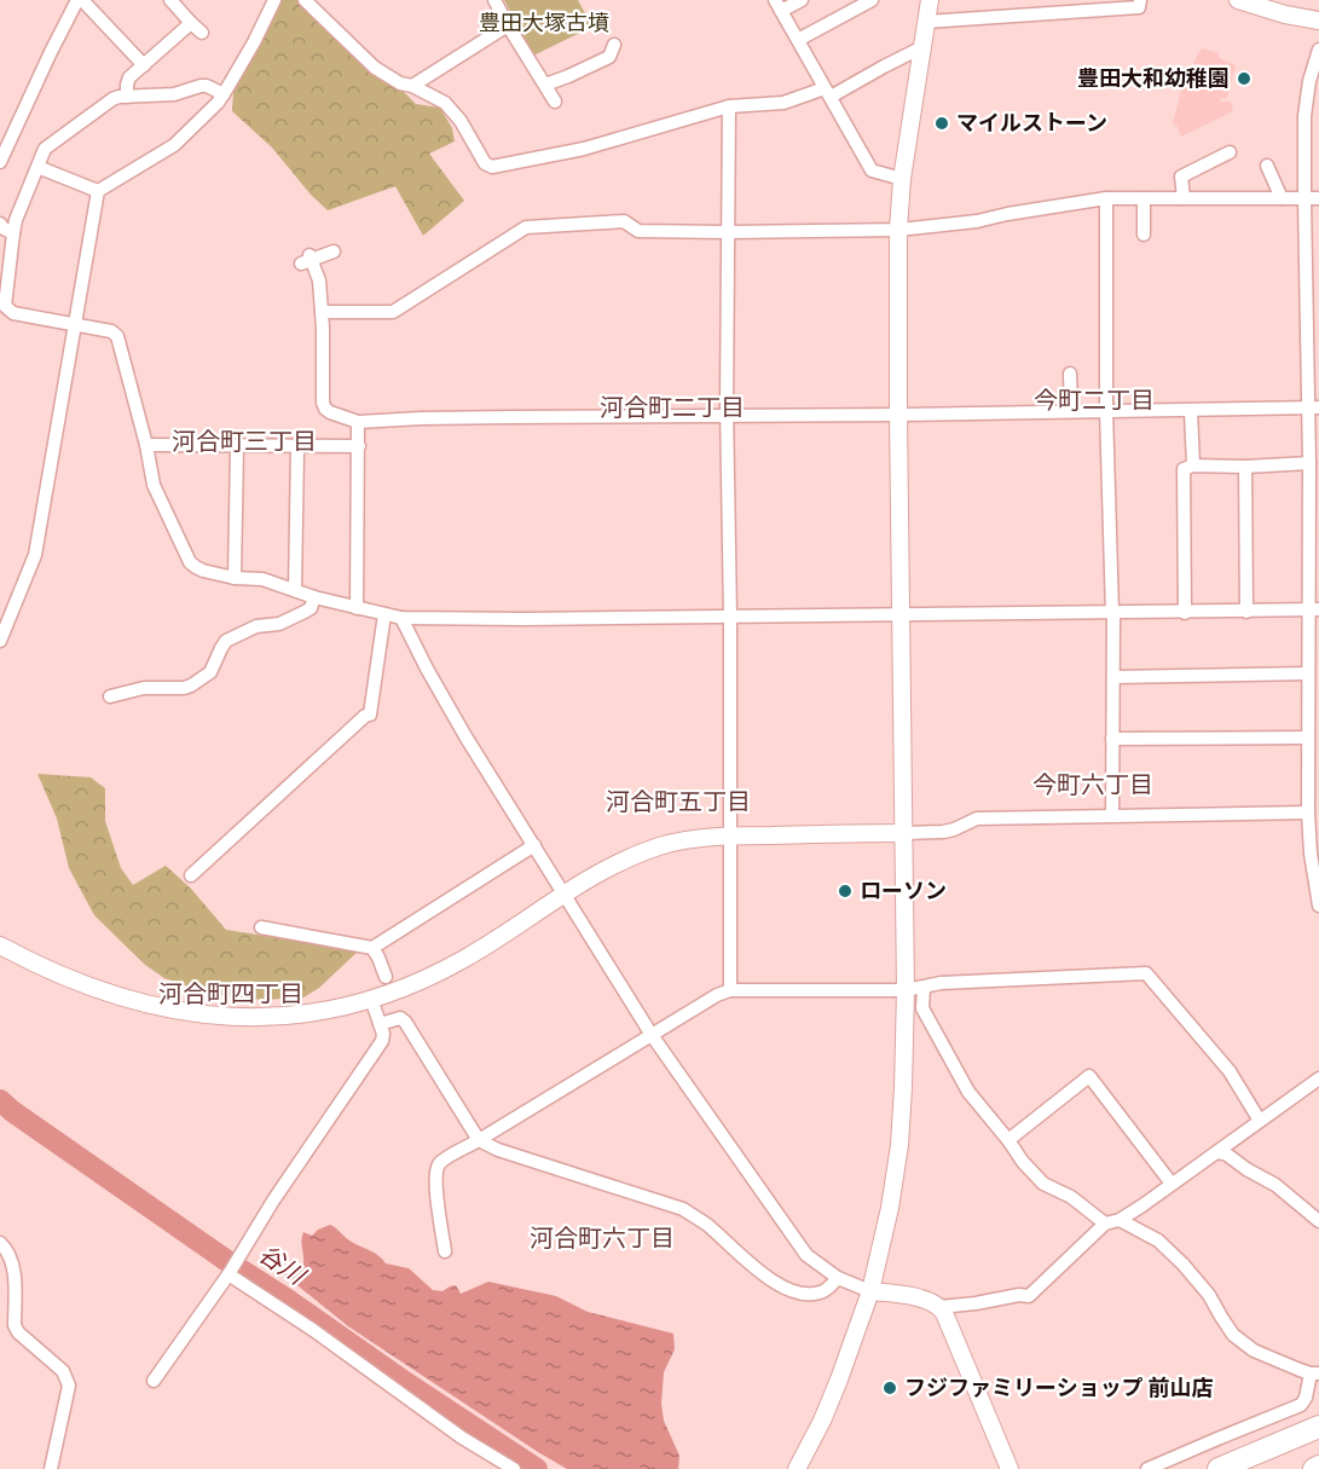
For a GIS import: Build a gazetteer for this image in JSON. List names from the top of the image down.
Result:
{
  "districts": [
    "今町二丁目",
    "河合町二丁目",
    "河合町三丁目",
    "今町六丁目",
    "河合町五丁目",
    "河合町四丁目",
    "河合町六丁目"
  ],
  "water": ["谷川"],
  "parks": ["豊田大塚古墳"],
  "places": [
    "豊田大和幼稚園",
    "マイルストーン",
    "ローソン",
    "フジファミリーショップ 前山店"
  ]
}
